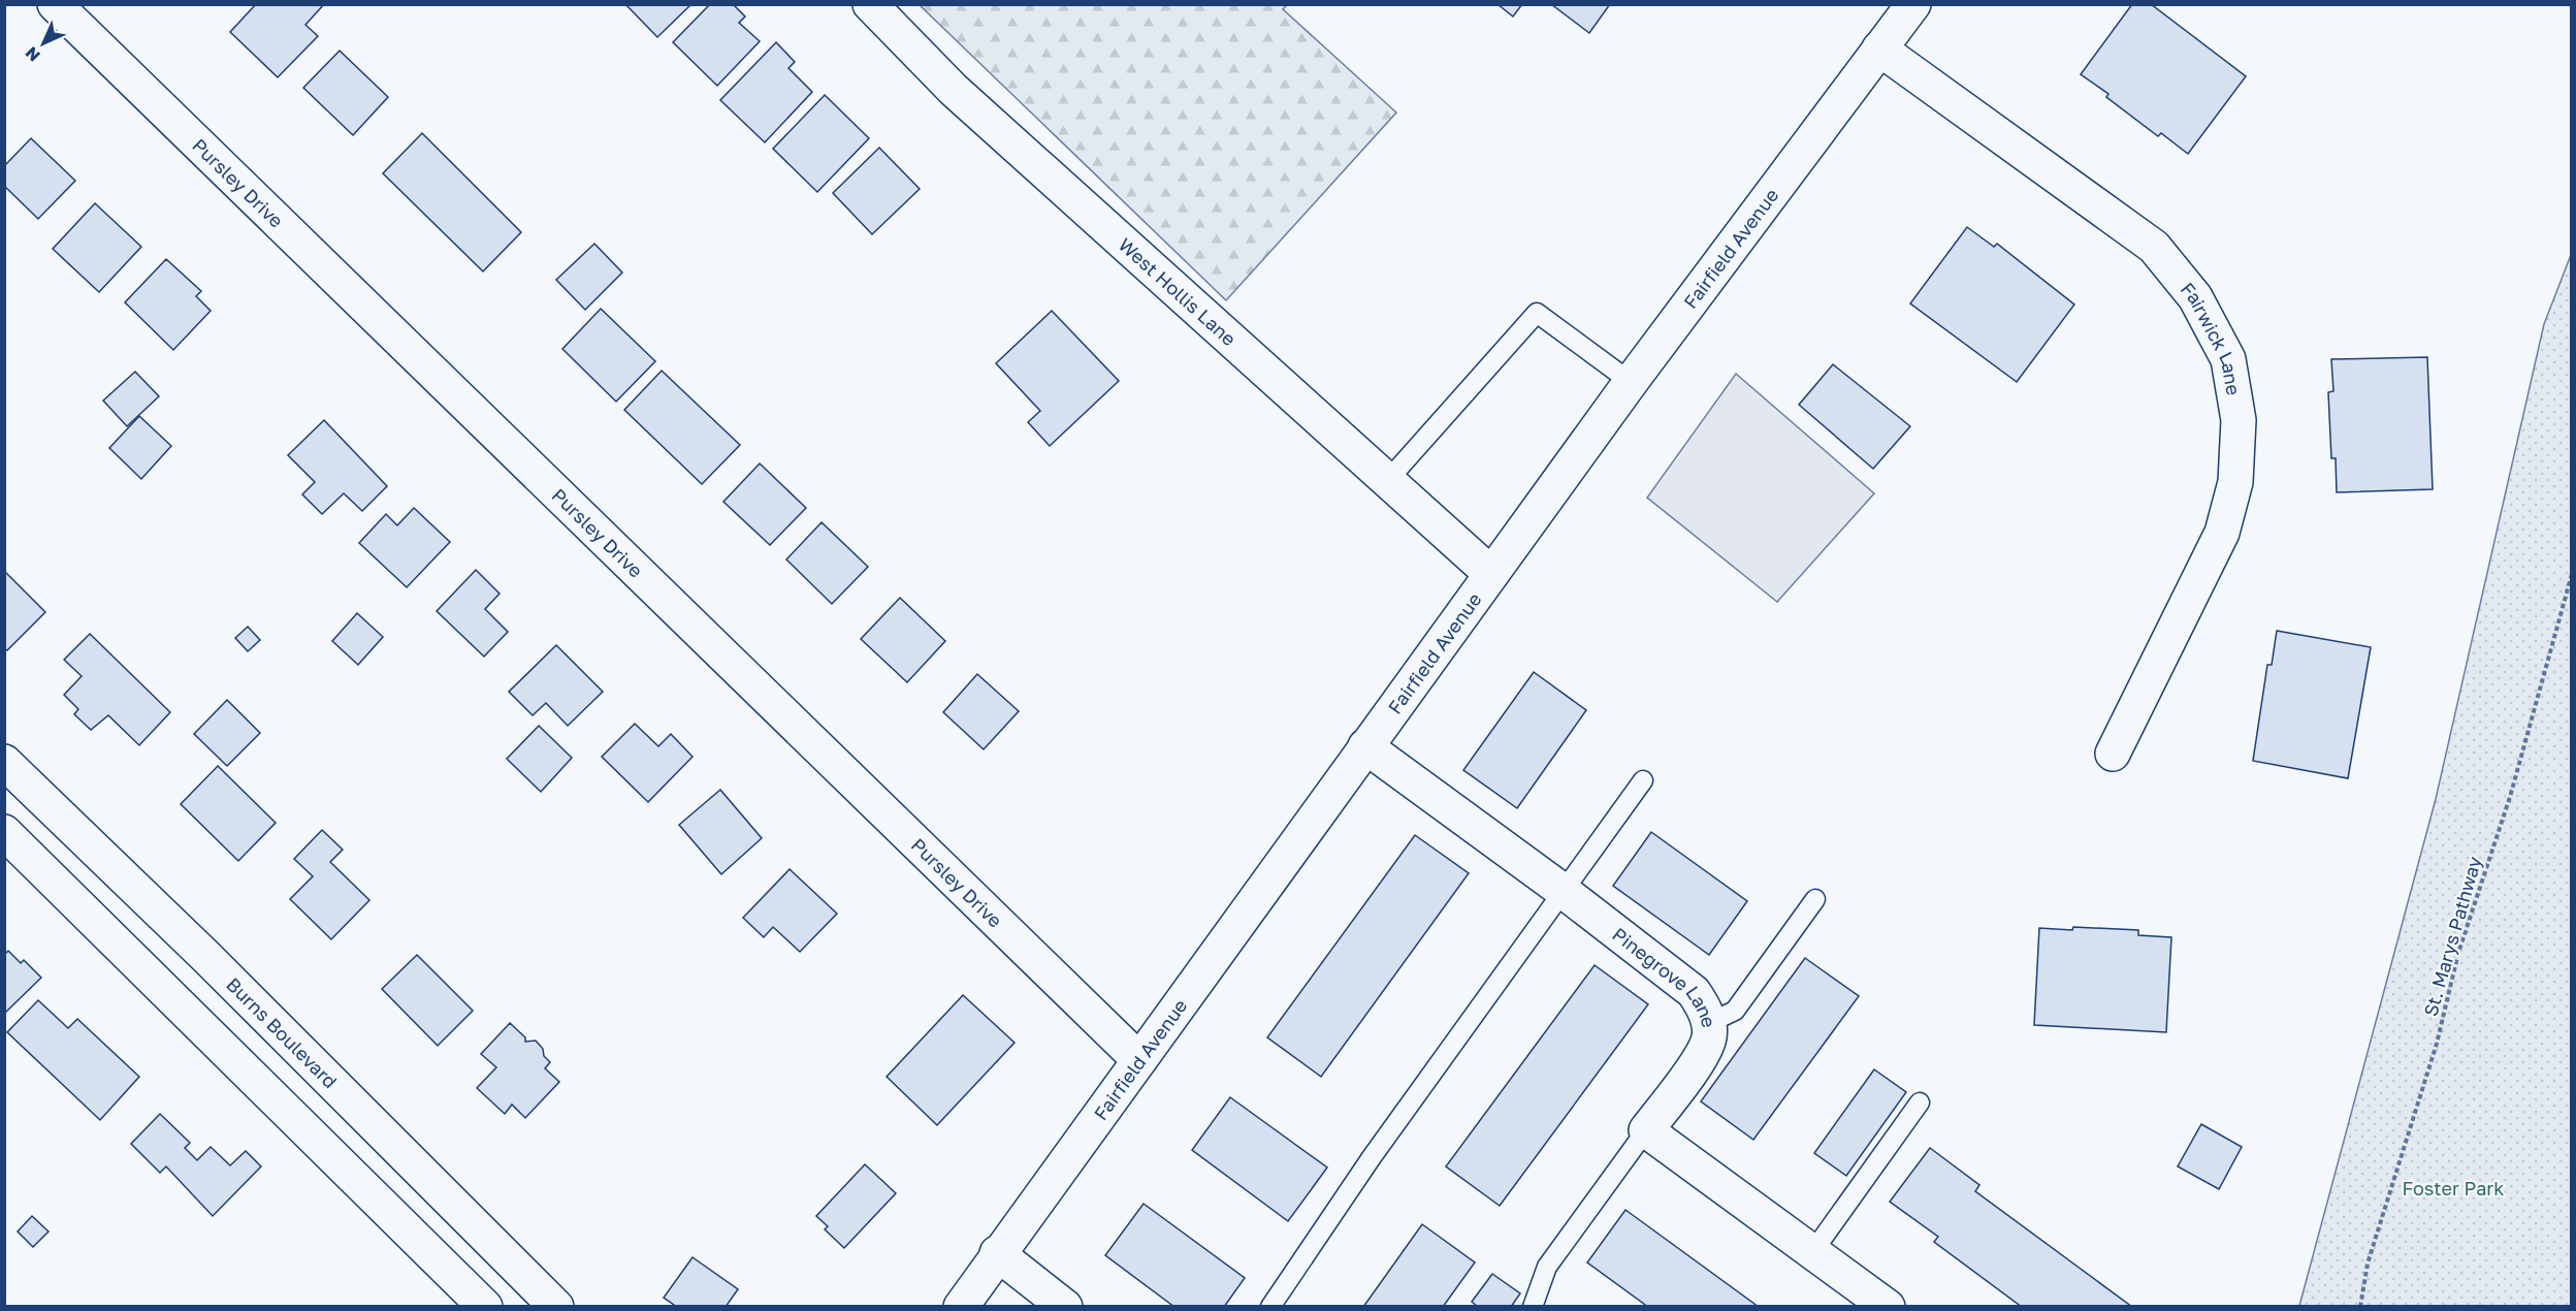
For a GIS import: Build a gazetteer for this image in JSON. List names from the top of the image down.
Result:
{
  "streets": {
    "street": [
      "Pursley Drive",
      "Fairfield Avenue",
      "West Hollis Lane",
      "Fairwick Lane",
      "Pinegrove Lane",
      "Burns Boulevard"
    ],
    "path": ["St. Marys Pathway"]
  },
  "crossings": [
    ["Pursley Drive", "Fairfield Avenue"],
    ["Fairfield Avenue", "West Hollis Lane"],
    ["Fairfield Avenue", "Fairwick Lane"],
    ["Fairfield Avenue", "Pinegrove Lane"]
  ],
  "parks": ["Foster Park"],
  "north": "bottom left"
}
